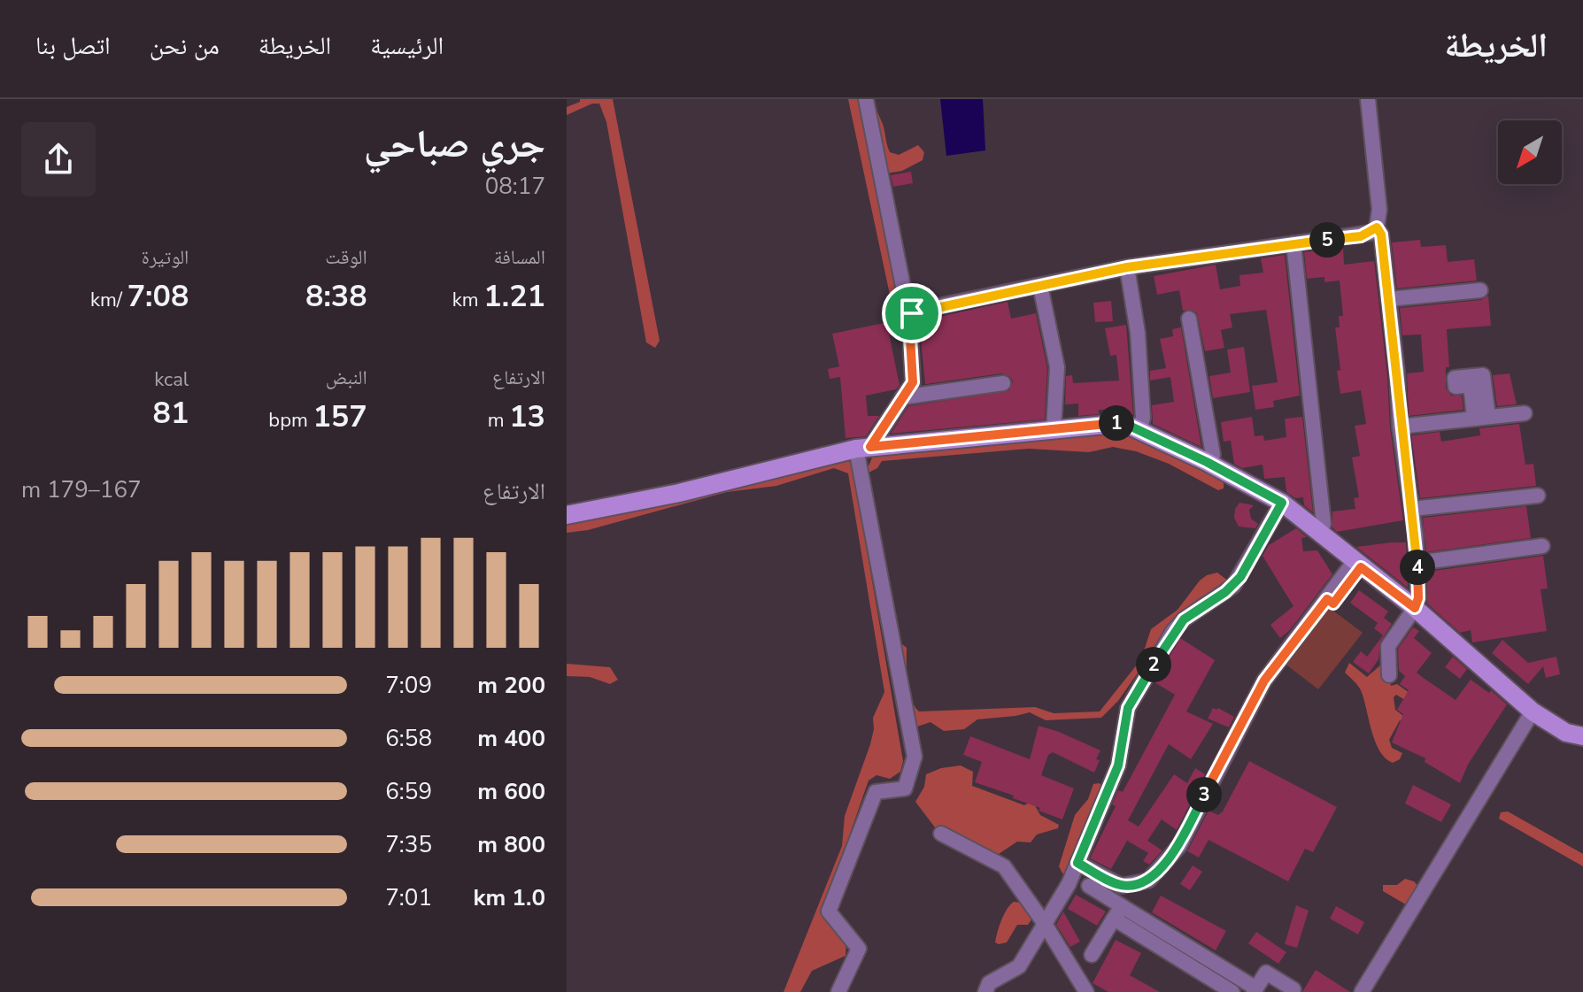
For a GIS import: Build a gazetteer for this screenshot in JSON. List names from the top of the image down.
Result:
{
  "north": "bottom left",
  "page": {
    "header": "الخريطة",
    "nav": [
      "الرئيسية",
      "الخريطة",
      "من نحن",
      "اتصل بنا"
    ],
    "heading": ["جري صباحي", "08:17"],
    "stats": [
      ["المسافة", "1.21 km"],
      ["الوقت", "8:38"],
      ["الوتيرة", "7:08 /km"],
      ["الارتفاع", "13 m"],
      ["النبض", "157 bpm"],
      ["kcal", "81"]
    ],
    "pins": [
      "5",
      "1",
      "4",
      "2",
      "3"
    ],
    "chart": ["الارتفاع", "167–179 m"],
    "list": [
      {
        "name": "200 m",
        "note": "7:09"
      },
      {
        "name": "400 m",
        "note": "6:58"
      },
      {
        "name": "600 m",
        "note": "6:59"
      },
      {
        "name": "800 m",
        "note": "7:35"
      },
      {
        "name": "1.0 km",
        "note": "7:01"
      }
    ]
  }
}
